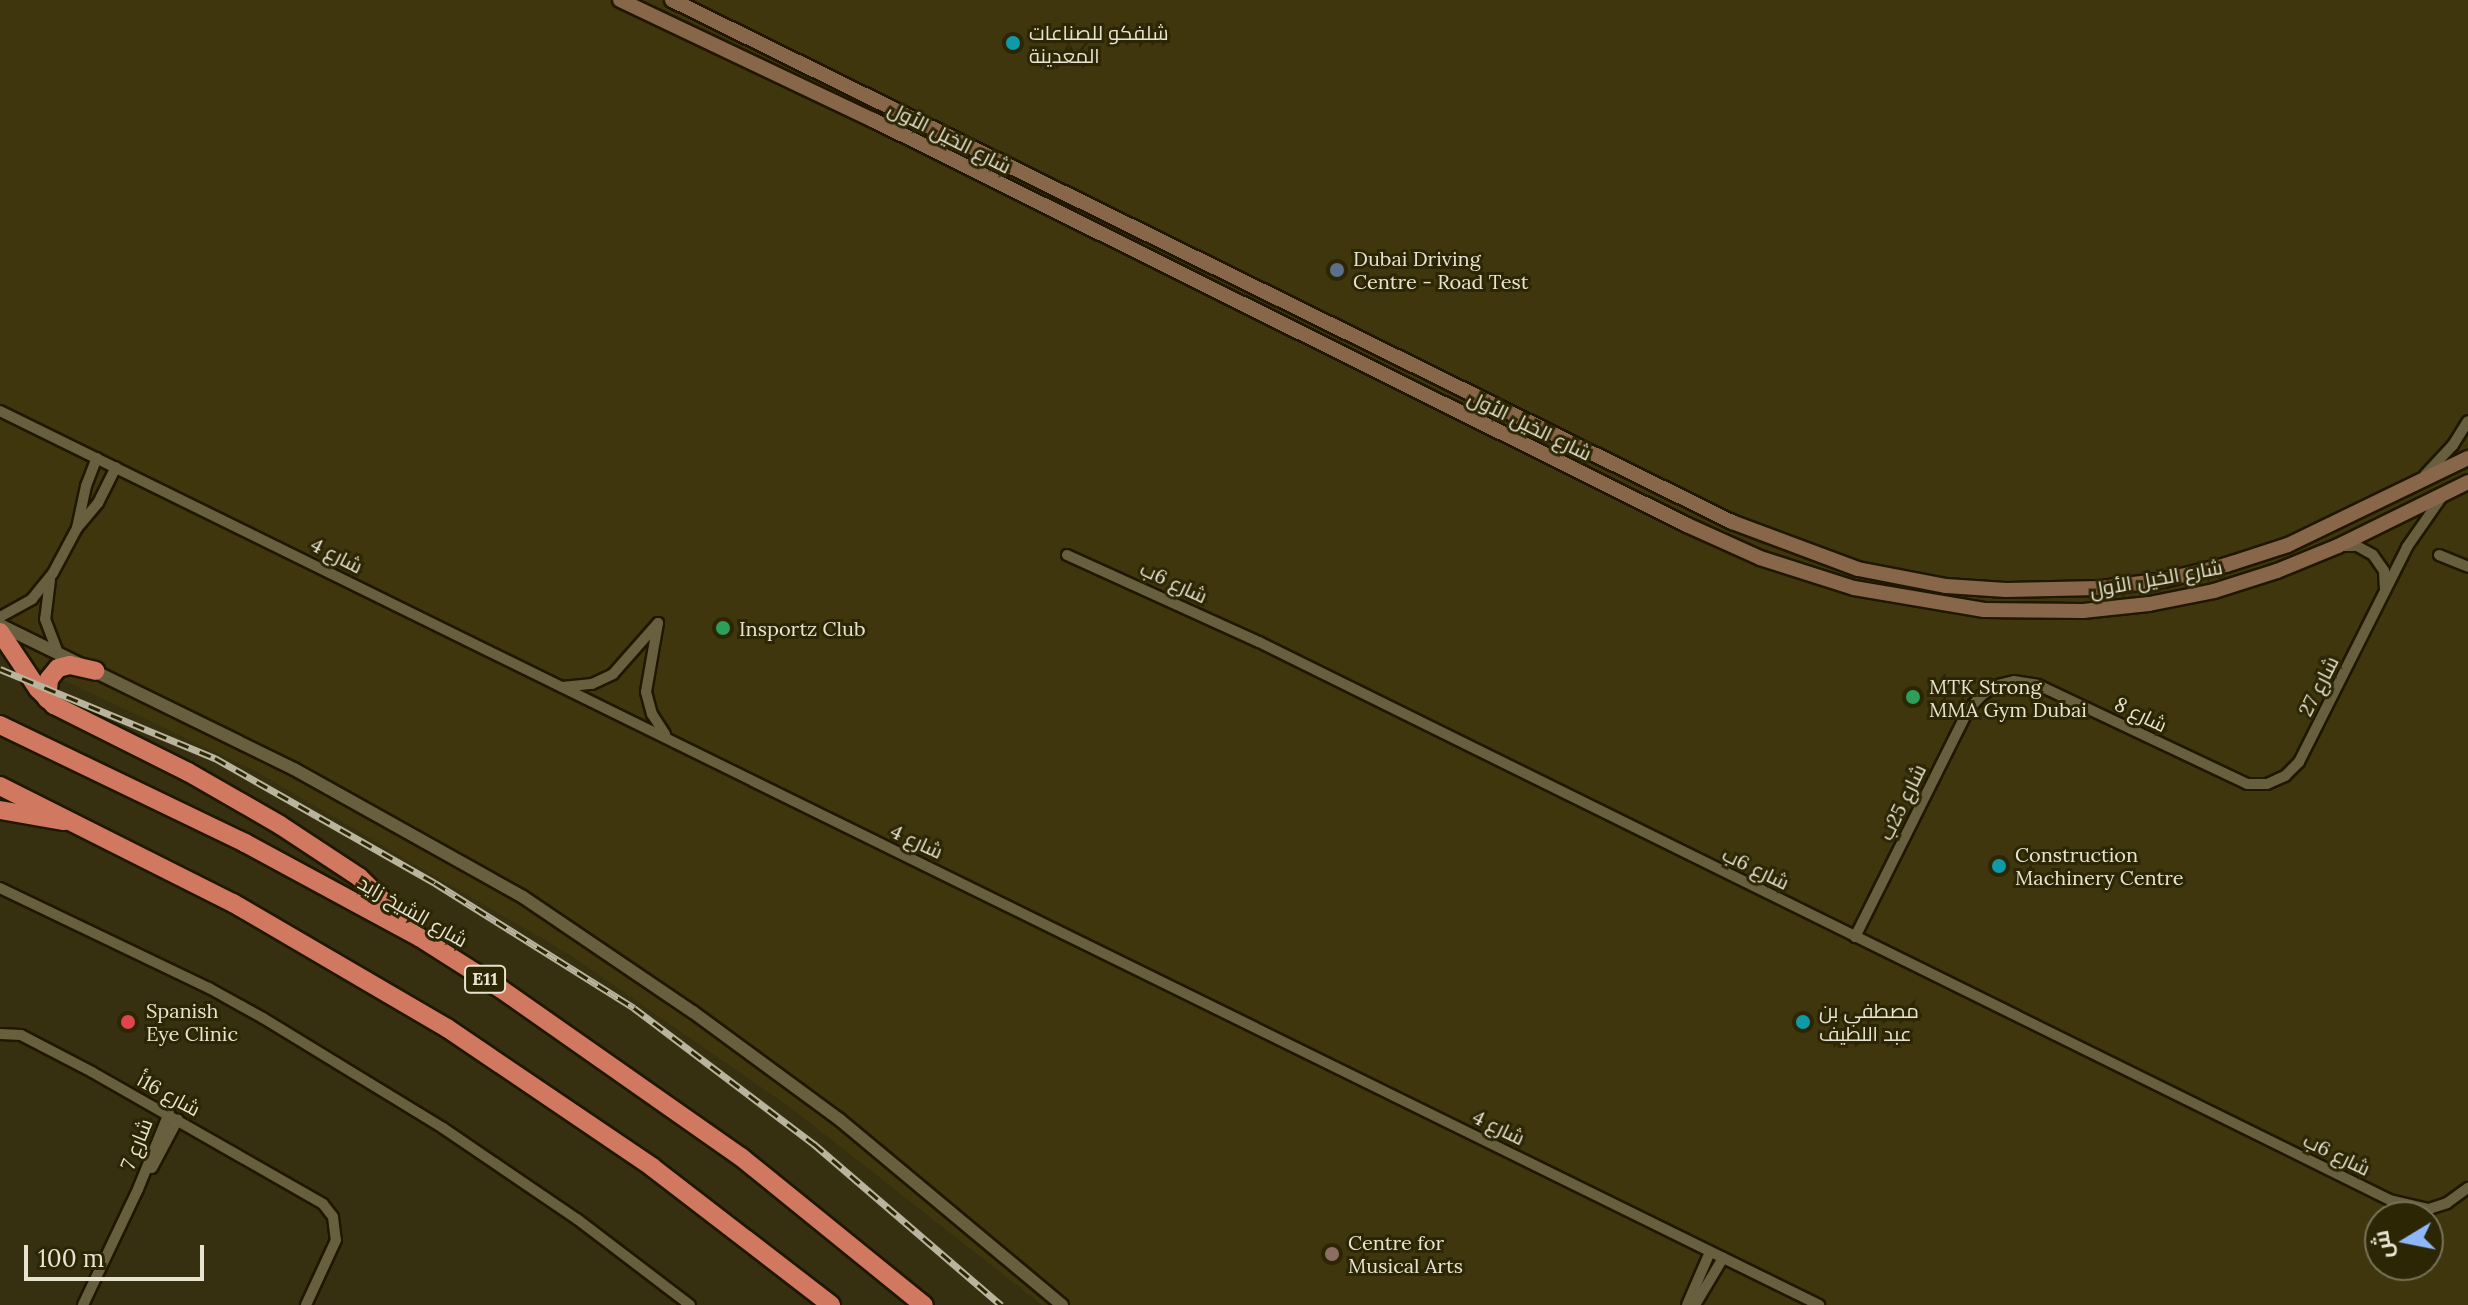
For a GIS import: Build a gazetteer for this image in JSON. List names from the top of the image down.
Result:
{
  "streets": {
    "highway": ["شارع الشيخ زايد", "E11"],
    "main road": ["شارع الخيل الأول"],
    "street": [
      "شارع 4",
      "شارع 6ب",
      "شارع 27",
      "شارع 8",
      "شارع 25ب",
      "شارع 16أ",
      "شارع 7"
    ]
  },
  "crossings": [
    ["شارع الخيل الأول", "شارع 27"],
    ["شارع 6ب", "شارع 25ب"],
    ["شارع 27", "شارع 8"],
    ["شارع 8", "شارع 25ب"],
    ["شارع 16أ", "شارع 7"]
  ],
  "places": [
    "شلفكو للصناعات المعدينة",
    "Dubai Driving Centre - Road Test",
    "Insportz Club",
    "MTK Strong MMA Gym Dubai",
    "Construction Machinery Centre",
    "Spanish Eye Clinic",
    "مصطفي بن عبد اللطيف",
    "Centre for Musical Arts"
  ],
  "scale_bar": "100 m",
  "north": "left"
}
